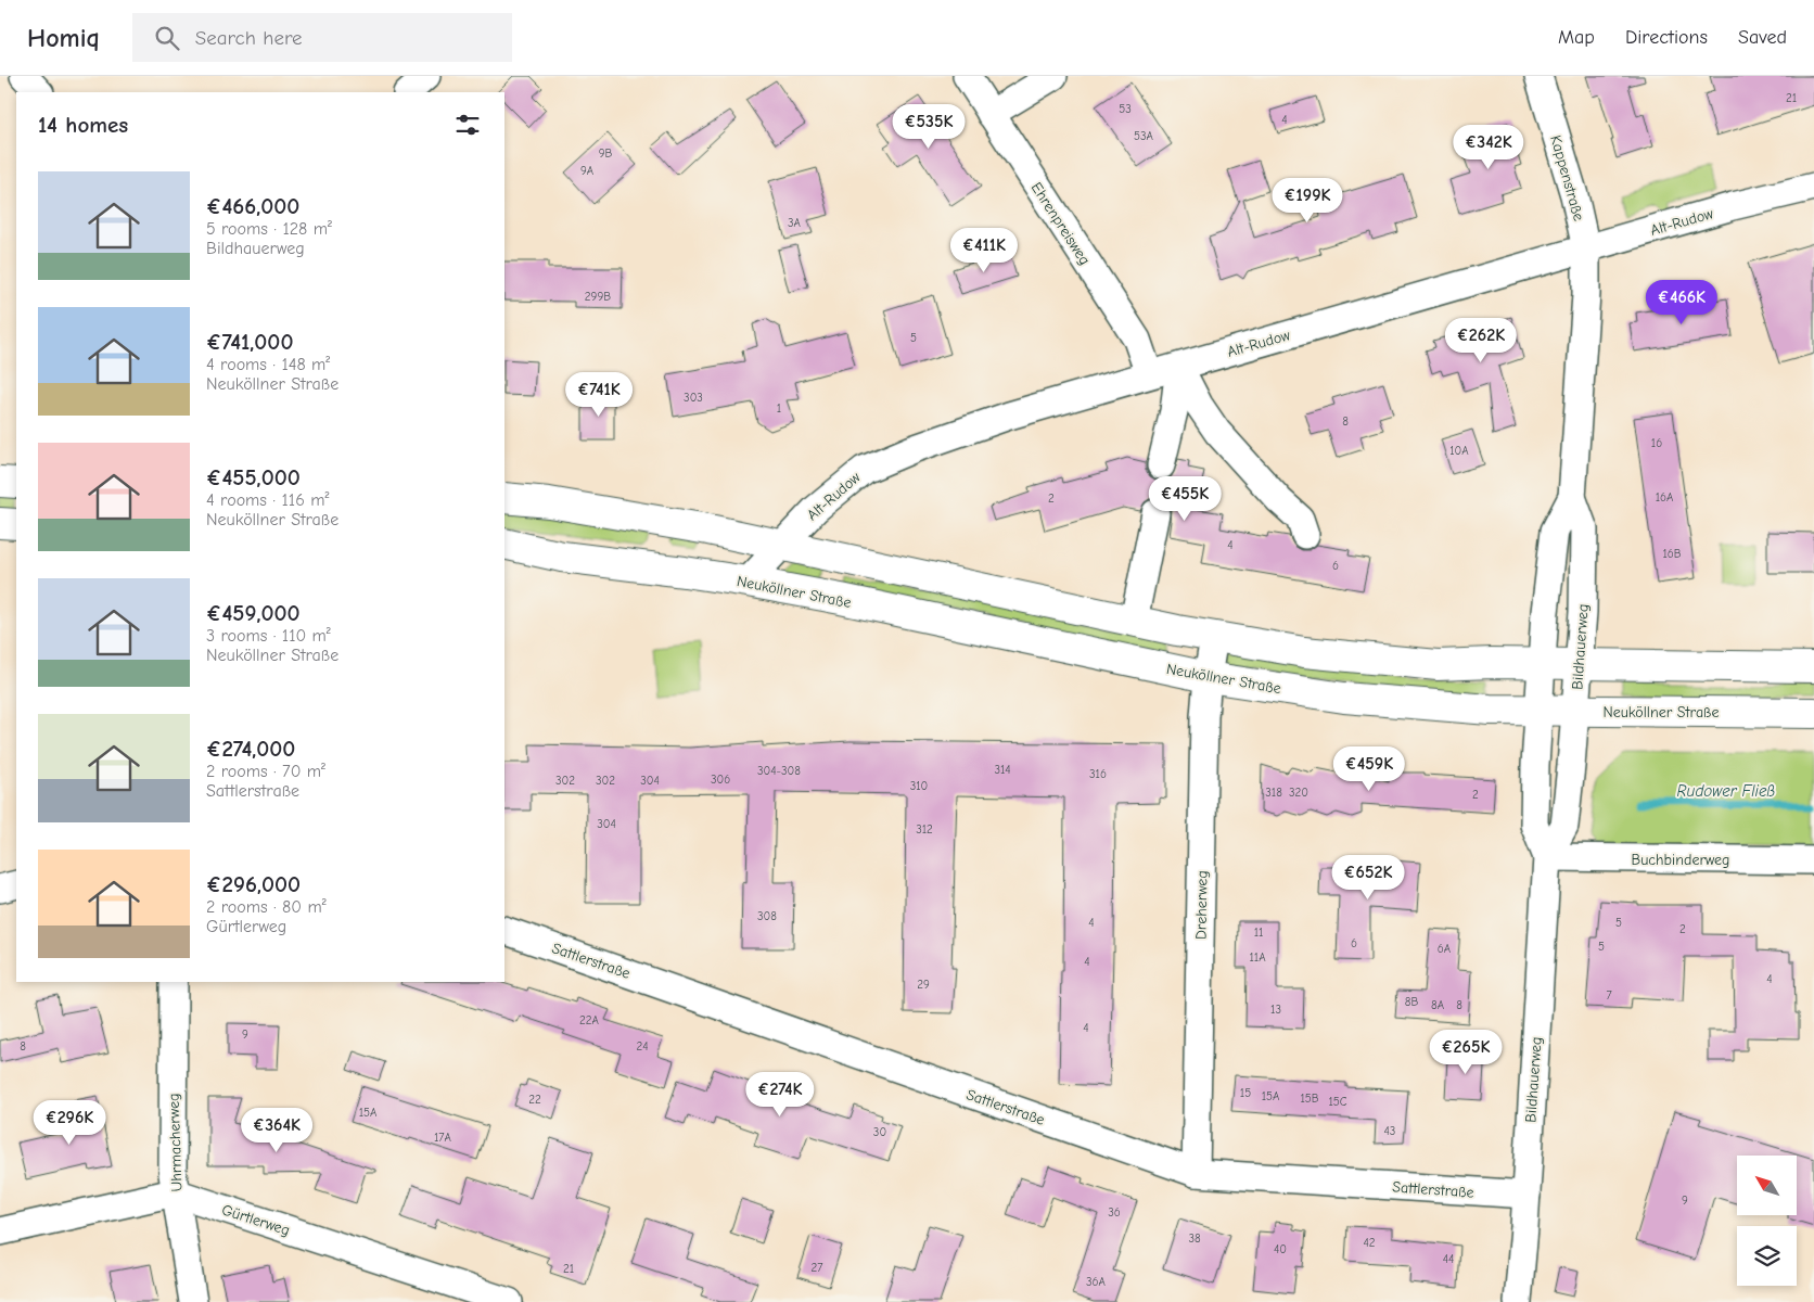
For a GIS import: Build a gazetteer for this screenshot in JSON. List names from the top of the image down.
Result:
{
  "streets": {
    "main road": ["Neuköllner Straße"],
    "street": [
      "Kappenstraße",
      "Alt-Rudow",
      "Ehrenpreisweg",
      "Bildhauerweg",
      "Buchbinderweg",
      "Dreherweg",
      "Sattlerstraße",
      "Uhrmacherweg",
      "Gürtlerweg"
    ]
  },
  "crossings": [
    ["Kappenstraße", "Alt-Rudow"],
    ["Kappenstraße", "Bildhauerweg"],
    ["Alt-Rudow", "Ehrenpreisweg"],
    ["Alt-Rudow", "Neuköllner Straße"],
    ["Alt-Rudow", "Bildhauerweg"],
    ["Neuköllner Straße", "Bildhauerweg"],
    ["Neuköllner Straße", "Dreherweg"],
    ["Bildhauerweg", "Buchbinderweg"],
    ["Bildhauerweg", "Sattlerstraße"],
    ["Dreherweg", "Sattlerstraße"],
    ["Uhrmacherweg", "Gürtlerweg"]
  ],
  "water": ["Rudower Fließ"],
  "house_numbers": [
    "21",
    "53",
    "4",
    "53A",
    "9B",
    "9A",
    "3A",
    "299B",
    "5",
    "303",
    "1",
    "8",
    "16",
    "10A",
    "16A",
    "2",
    "4",
    "16B",
    "6",
    "314",
    "304-308",
    "316",
    "306",
    "302",
    "302",
    "304",
    "310",
    "318",
    "320",
    "2",
    "304",
    "312",
    "308",
    "4",
    "5",
    "2",
    "11",
    "6",
    "5",
    "6A",
    "11A",
    "4",
    "4",
    "29",
    "7",
    "8B",
    "8A",
    "8",
    "13",
    "22A",
    "4",
    "9",
    "8",
    "24",
    "15",
    "15A",
    "15B",
    "22",
    "15C",
    "15A",
    "43",
    "30",
    "17A",
    "9",
    "36",
    "38",
    "42",
    "40",
    "44",
    "27",
    "21",
    "36A"
  ],
  "north": "top left",
  "page": {
    "header": "Homiq",
    "search": "Search here",
    "nav": ["Map", "Directions", "Saved"],
    "heading": "14 homes",
    "price": [
      "€535K",
      "€342K",
      "€199K",
      "€411K",
      "€466K",
      "€262K",
      "€741K",
      "€455K",
      "€459K",
      "€652K",
      "€265K",
      "€274K",
      "€296K",
      "€364K"
    ],
    "list": [
      {
        "name": "€466,000",
        "note": "5 rooms · 128 m² · Bildhauerweg"
      },
      {
        "name": "€741,000",
        "note": "4 rooms · 148 m² · Neuköllner Straße"
      },
      {
        "name": "€455,000",
        "note": "4 rooms · 116 m² · Neuköllner Straße"
      },
      {
        "name": "€459,000",
        "note": "3 rooms · 110 m² · Neuköllner Straße"
      },
      {
        "name": "€274,000",
        "note": "2 rooms · 70 m² · Sattlerstraße"
      },
      {
        "name": "€296,000",
        "note": "2 rooms · 80 m² · Gürtlerweg"
      }
    ]
  }
}
